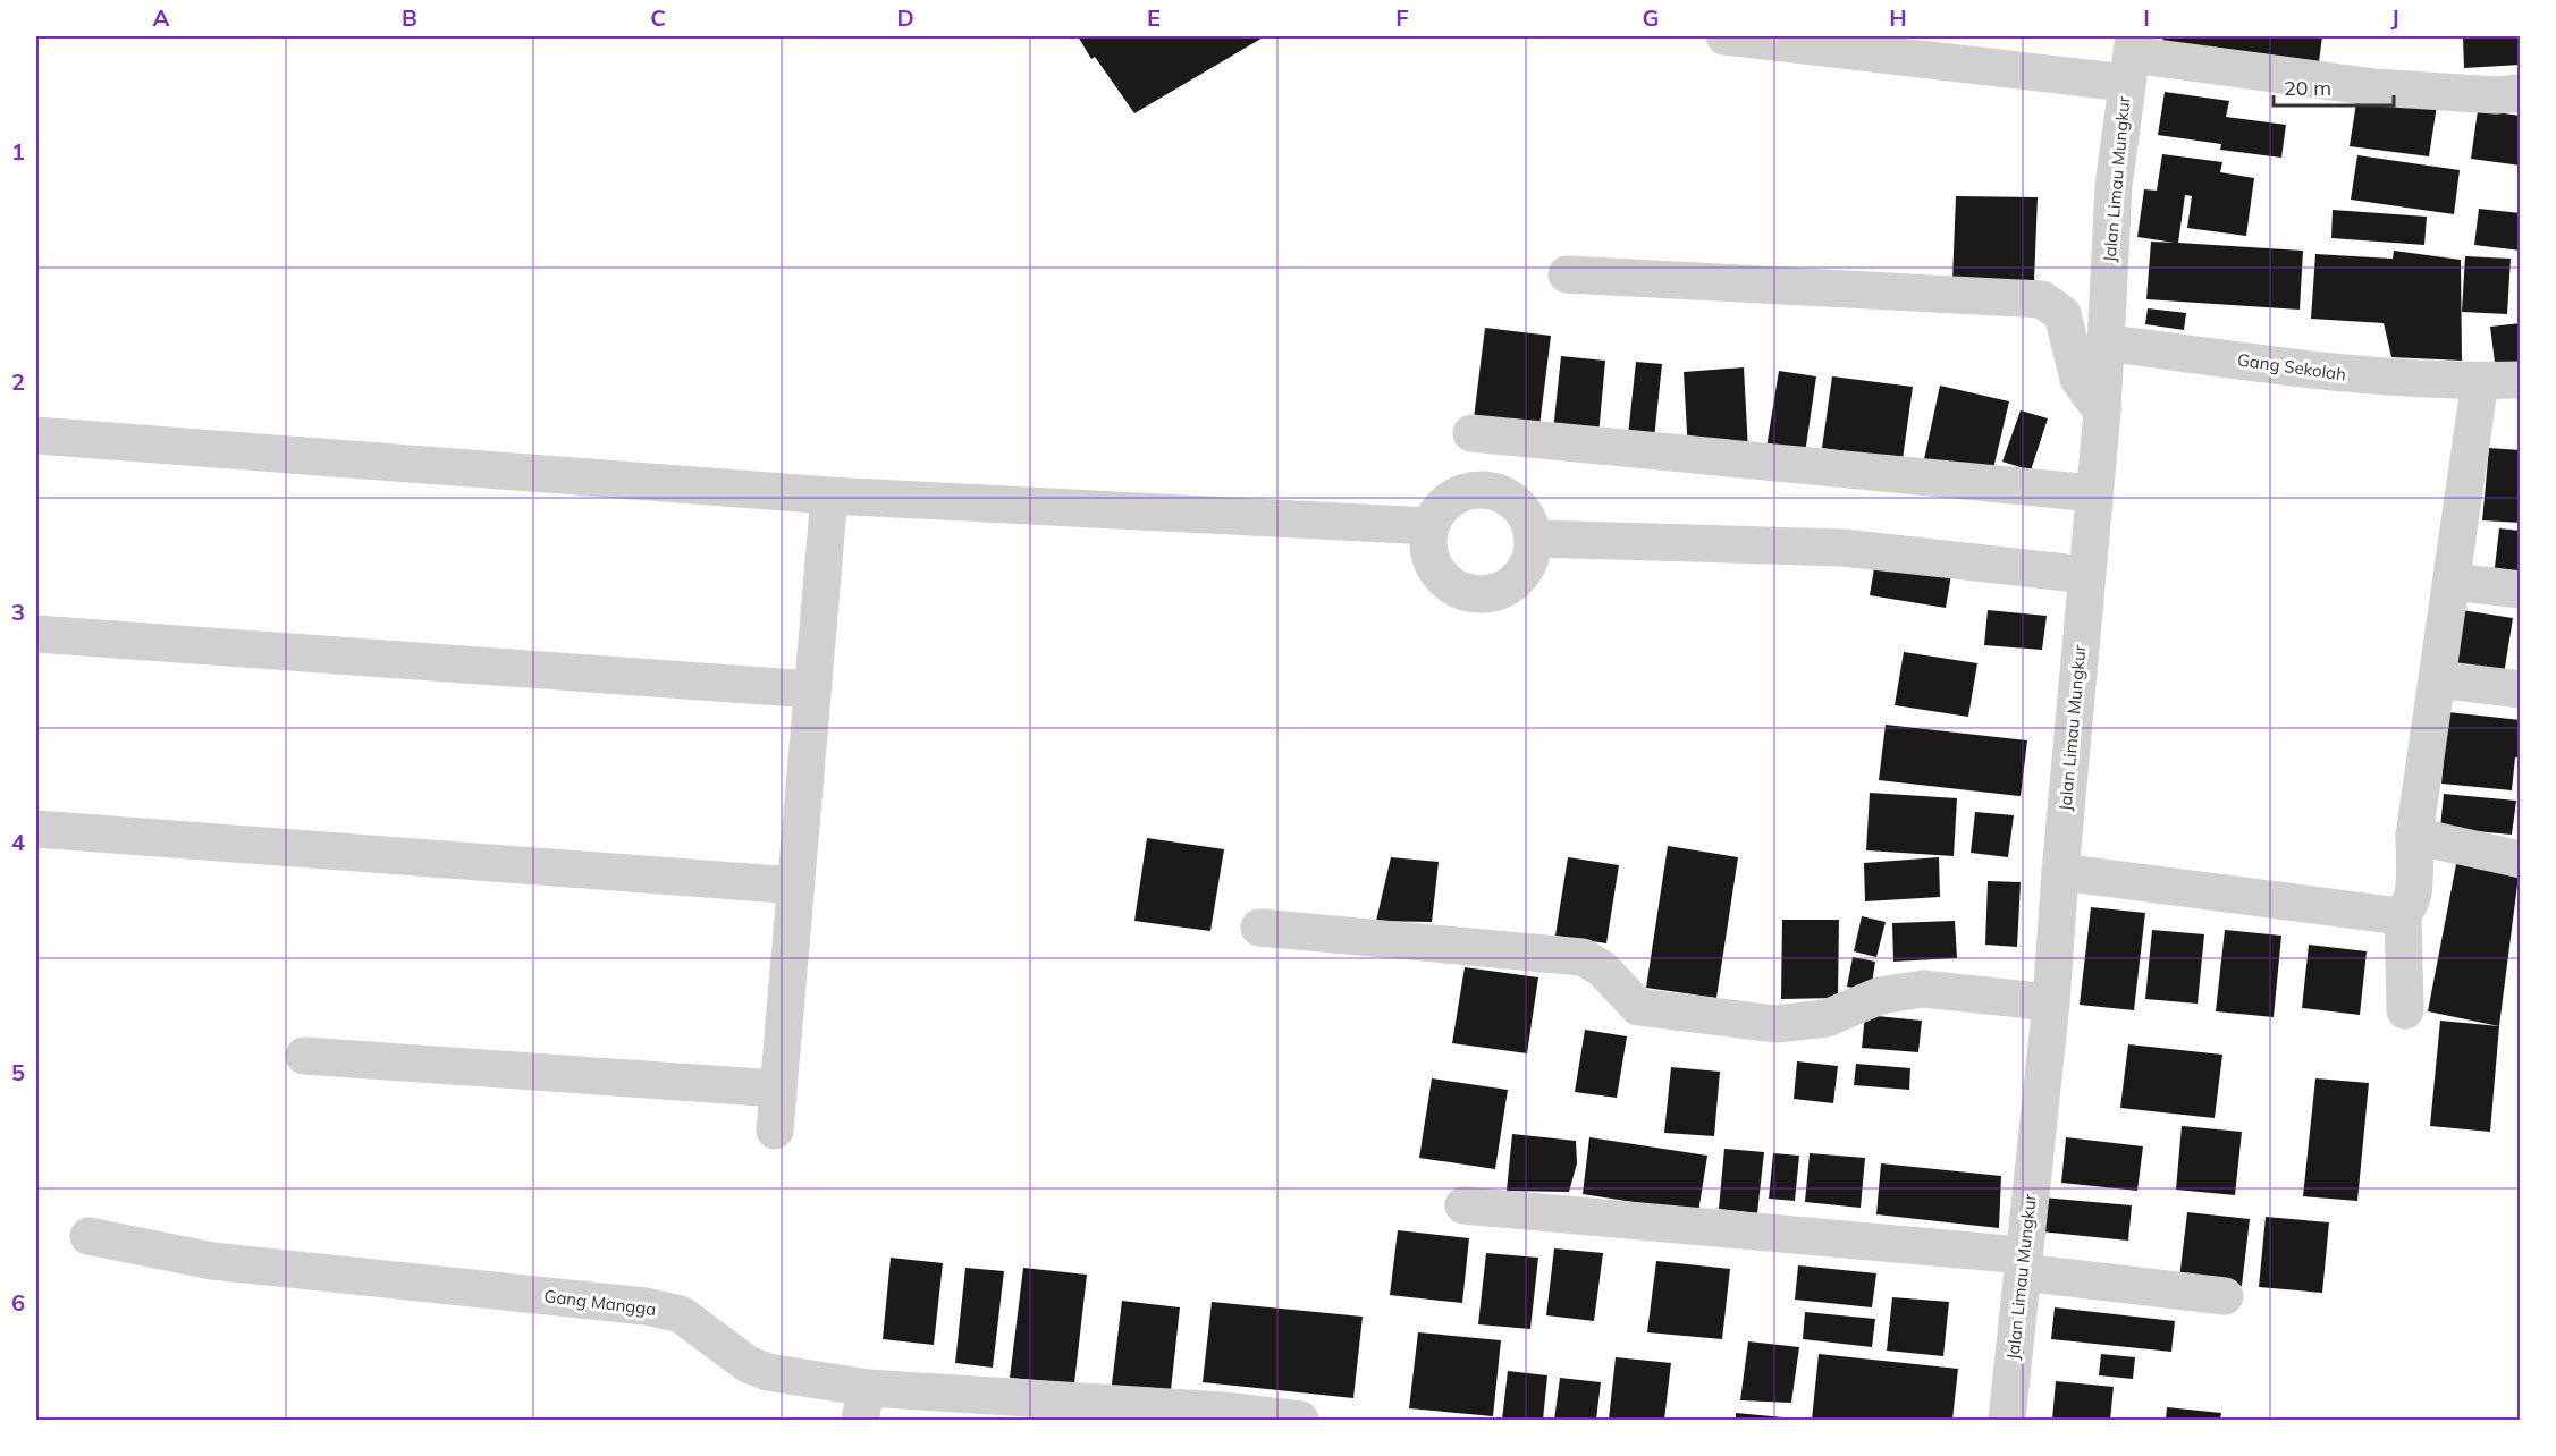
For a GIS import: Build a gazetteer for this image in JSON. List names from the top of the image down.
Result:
{
  "streets": {
    "street": ["Jalan Limau Mungkur", "Gang Sekolah", "Gang Mangga"]
  },
  "crossings": [
    ["Jalan Limau Mungkur", "Gang Sekolah"]
  ],
  "scale_bar": "20 m",
  "grid": {
    "columns": [
      "A",
      "B",
      "C",
      "D",
      "E",
      "F",
      "G",
      "H",
      "I",
      "J"
    ],
    "rows": [
      "1",
      "2",
      "3",
      "4",
      "5",
      "6"
    ]
  }
}
